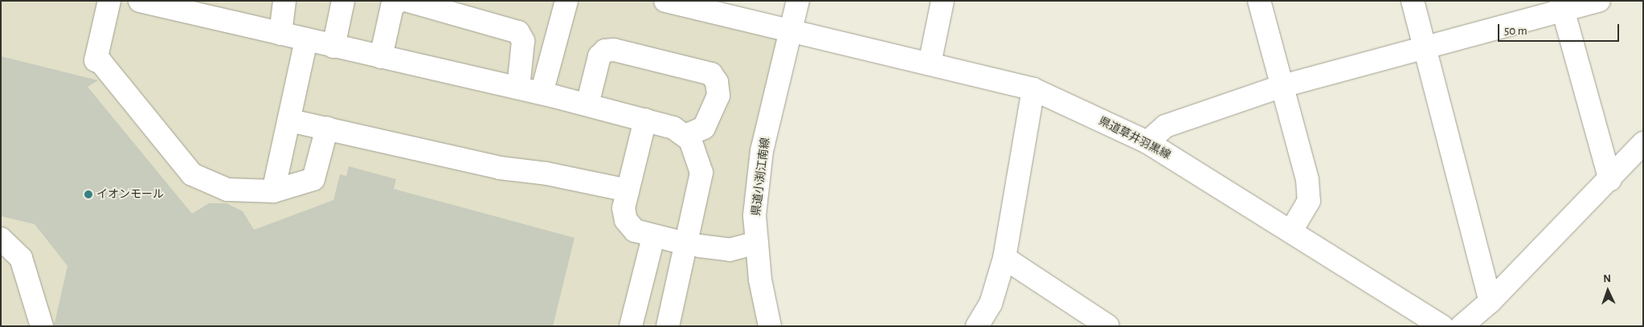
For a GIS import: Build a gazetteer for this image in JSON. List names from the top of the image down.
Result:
{
  "streets": {
    "street": ["県道草井羽黒線", "県道小渕江南線"]
  },
  "crossings": [
    ["県道草井羽黒線", "県道小渕江南線"]
  ],
  "places": ["イオンモール"],
  "scale_bar": "50 m",
  "north": "top"
}
